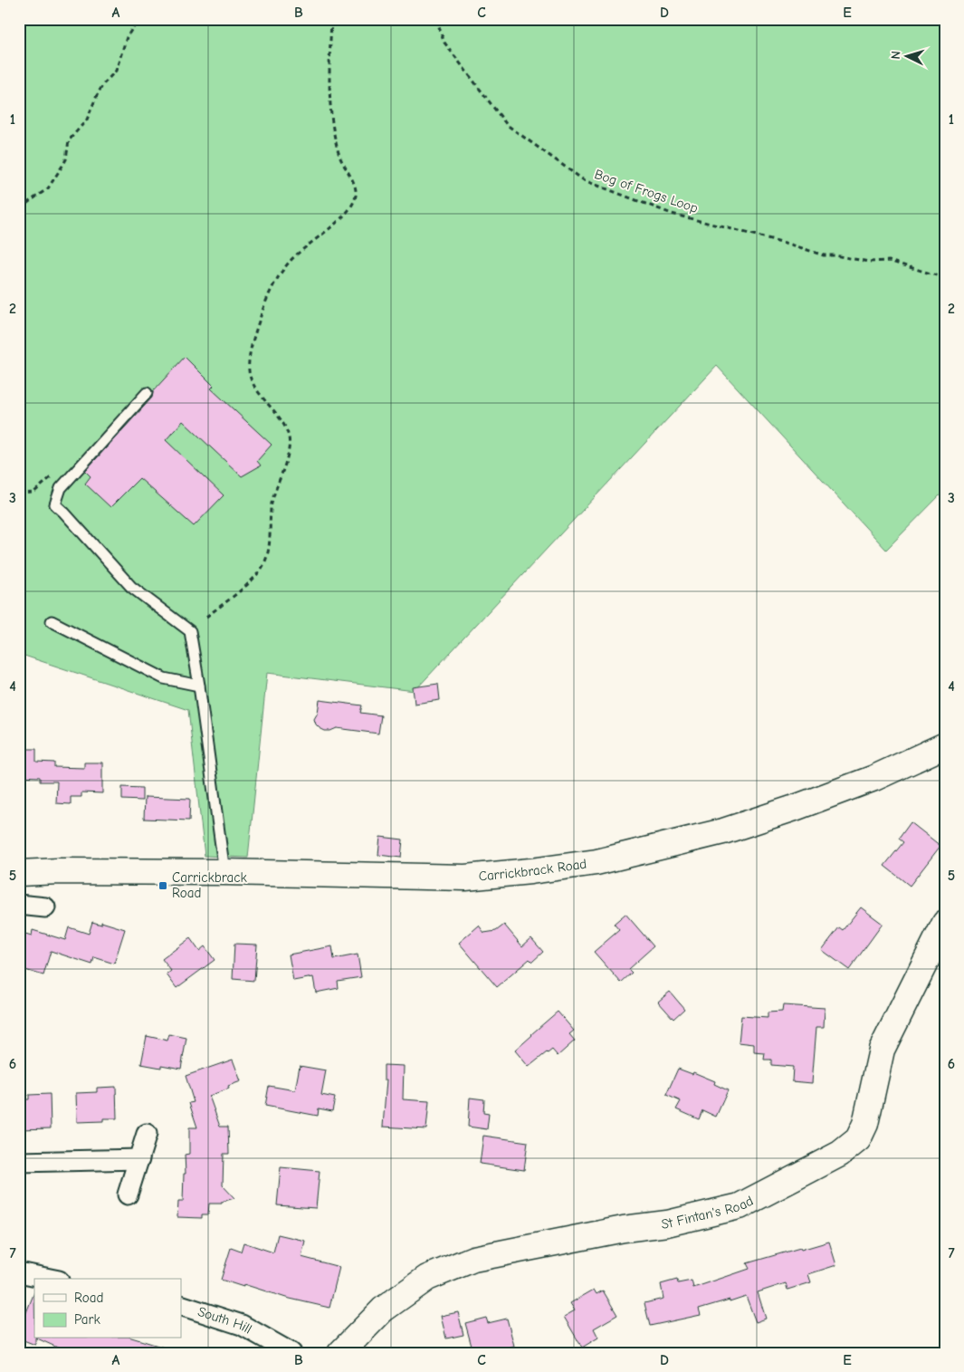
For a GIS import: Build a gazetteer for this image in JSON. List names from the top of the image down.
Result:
{
  "streets": {
    "main road": ["Carrickbrack Road", "St Fintan's Road"],
    "street": ["South Hill"],
    "path": ["Bog of Frogs Loop"]
  },
  "places": {
    "transit": ["Carrickbrack Road"]
  },
  "legend": ["Road", "Park"],
  "north": "left",
  "grid": {
    "columns": [
      "A",
      "B",
      "C",
      "D",
      "E"
    ],
    "rows": [
      "1",
      "2",
      "3",
      "4",
      "5",
      "6",
      "7"
    ]
  }
}
